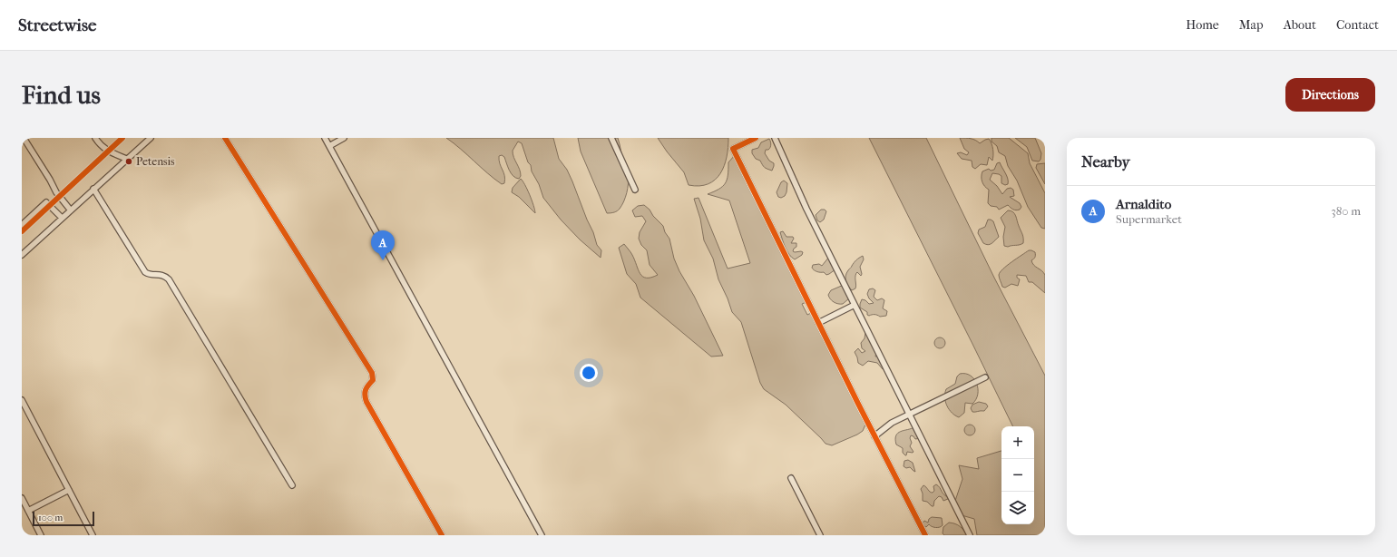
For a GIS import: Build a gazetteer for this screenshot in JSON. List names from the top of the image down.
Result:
{
  "places": ["Petensis"],
  "scale_bar": "100 m",
  "page": {
    "header": "Streetwise",
    "nav": [
      "Home",
      "Map",
      "About",
      "Contact"
    ],
    "buttons": "Directions",
    "title": "Find us",
    "heading": "Nearby",
    "list": [
      {
        "mark": "A",
        "name": "Arnaldito",
        "note": "Supermarket",
        "value": "380 m"
      }
    ],
    "pins": "A",
    "map_buttons": ["+", "−"],
    "scale": "100 m"
  }
}
